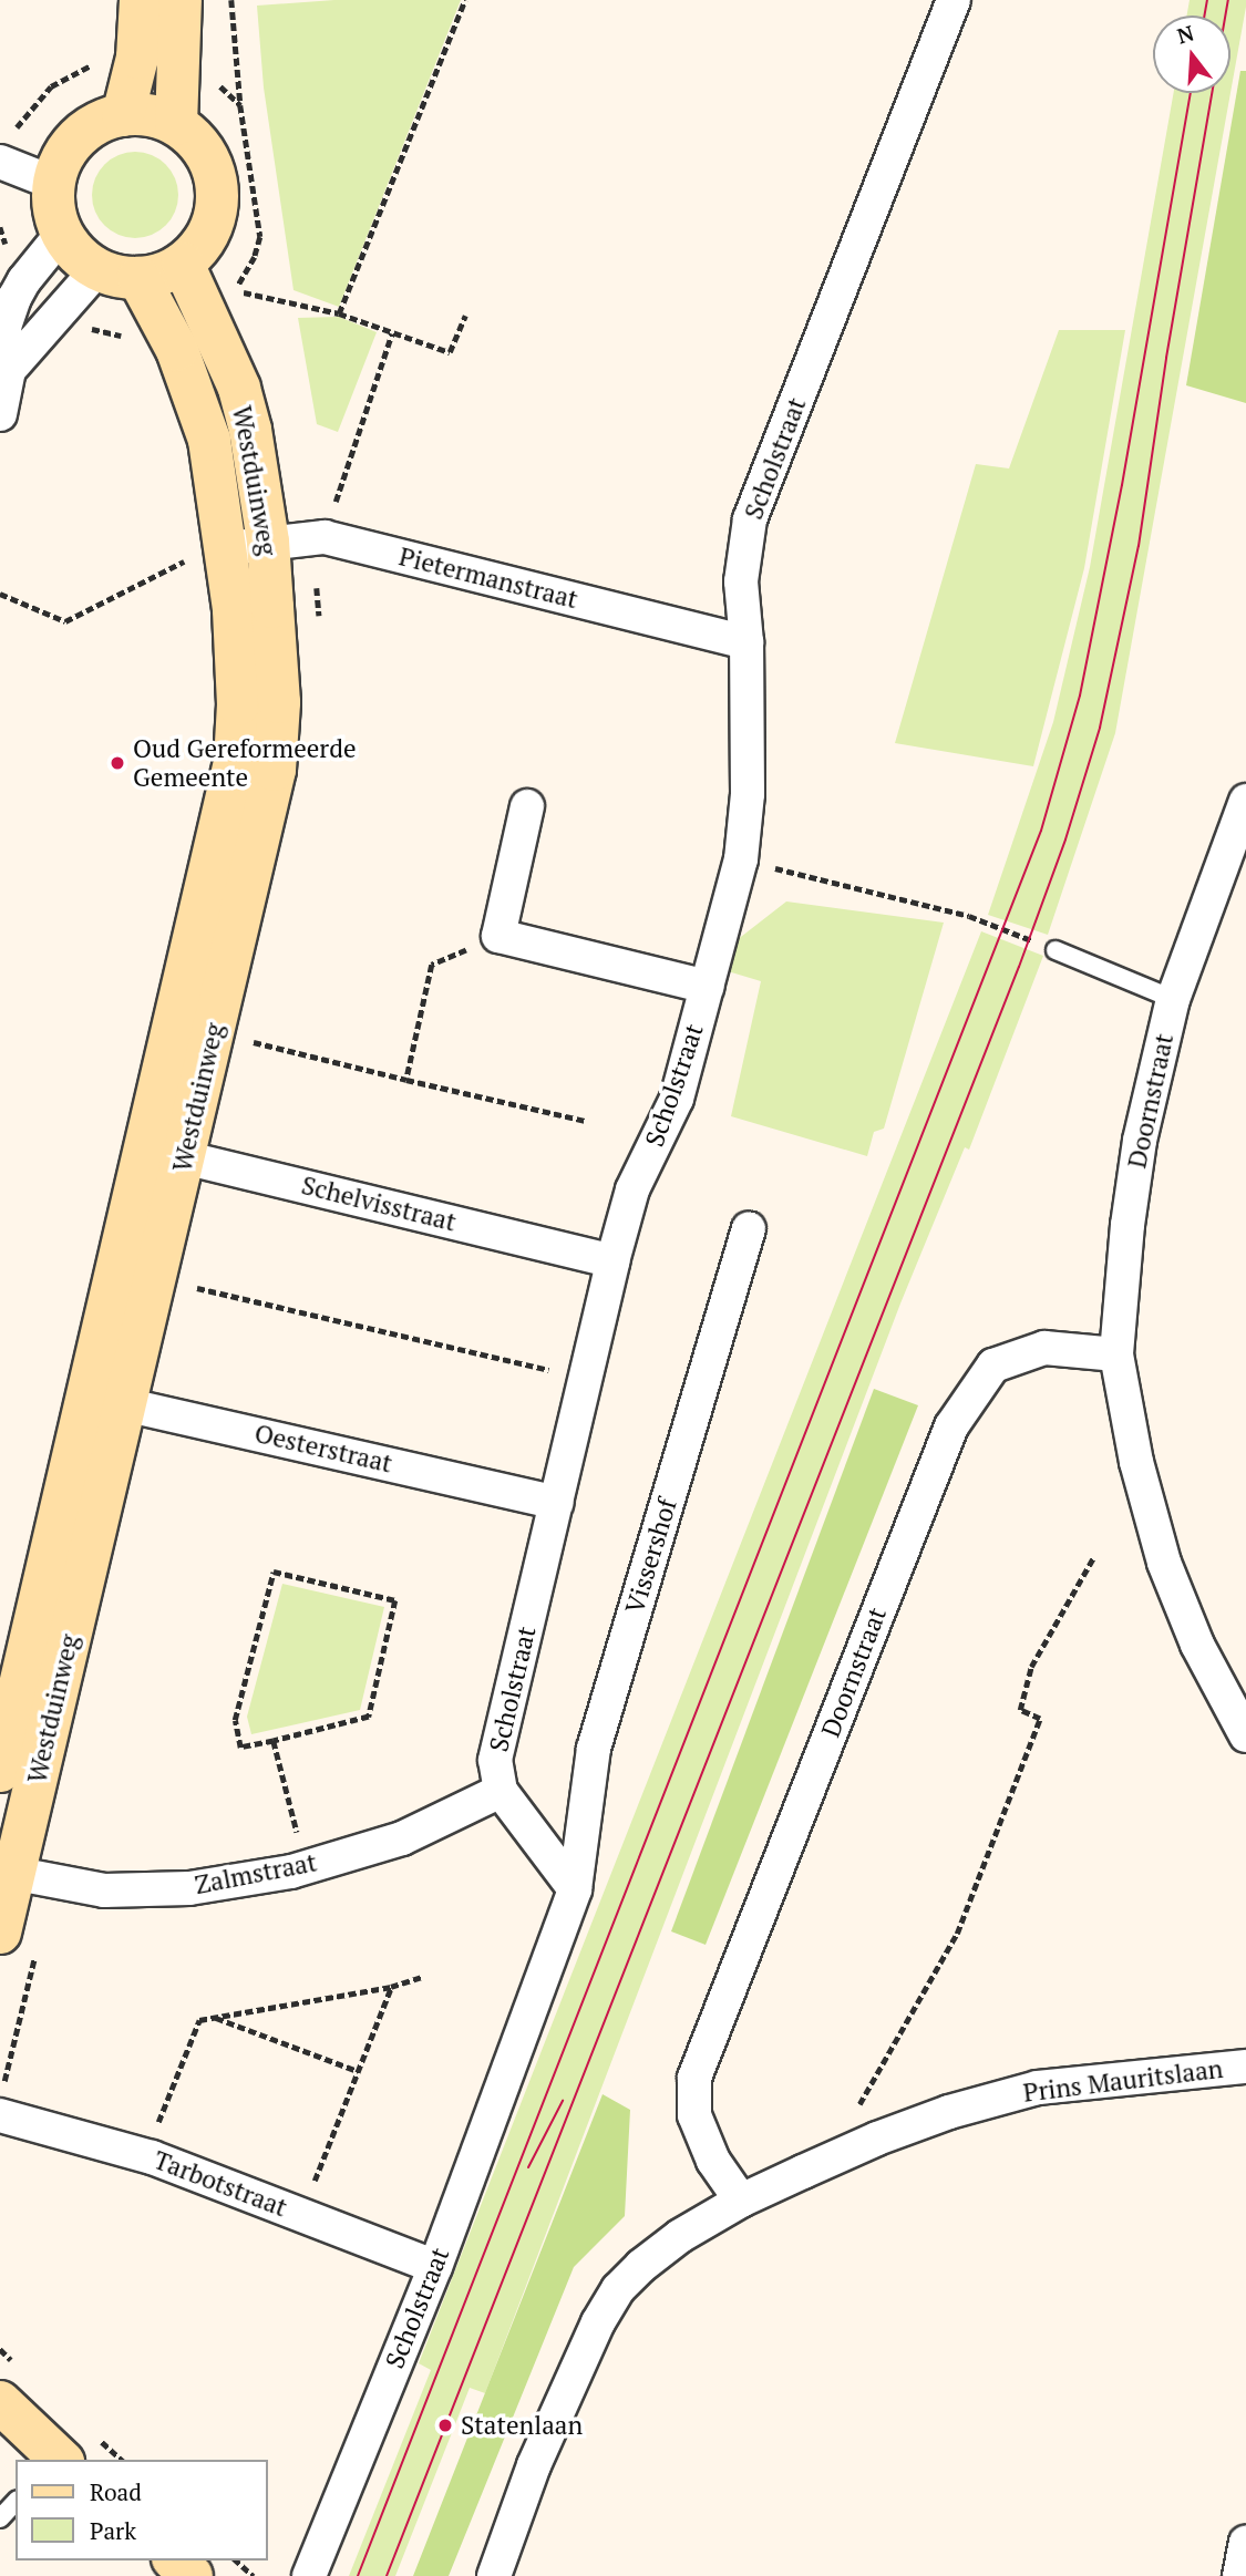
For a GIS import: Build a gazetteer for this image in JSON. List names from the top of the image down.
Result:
{
  "streets": {
    "main road": ["Westduinweg"],
    "street": [
      "Scholstraat",
      "Pietermanstraat",
      "Doornstraat",
      "Schelvisstraat",
      "Oesterstraat",
      "Vissershof",
      "Zalmstraat",
      "Prins Mauritslaan",
      "Tarbotstraat"
    ]
  },
  "crossings": [
    ["Scholstraat", "Pietermanstraat"],
    ["Scholstraat", "Schelvisstraat"],
    ["Scholstraat", "Oesterstraat"],
    ["Scholstraat", "Vissershof"],
    ["Scholstraat", "Zalmstraat"],
    ["Scholstraat", "Tarbotstraat"],
    ["Westduinweg", "Pietermanstraat"],
    ["Westduinweg", "Schelvisstraat"],
    ["Westduinweg", "Oesterstraat"],
    ["Westduinweg", "Zalmstraat"],
    ["Doornstraat", "Prins Mauritslaan"]
  ],
  "places": ["Oud Gereformeerde Gemeente", "Statenlaan"],
  "legend": ["Road", "Park"],
  "north": "top"
}
